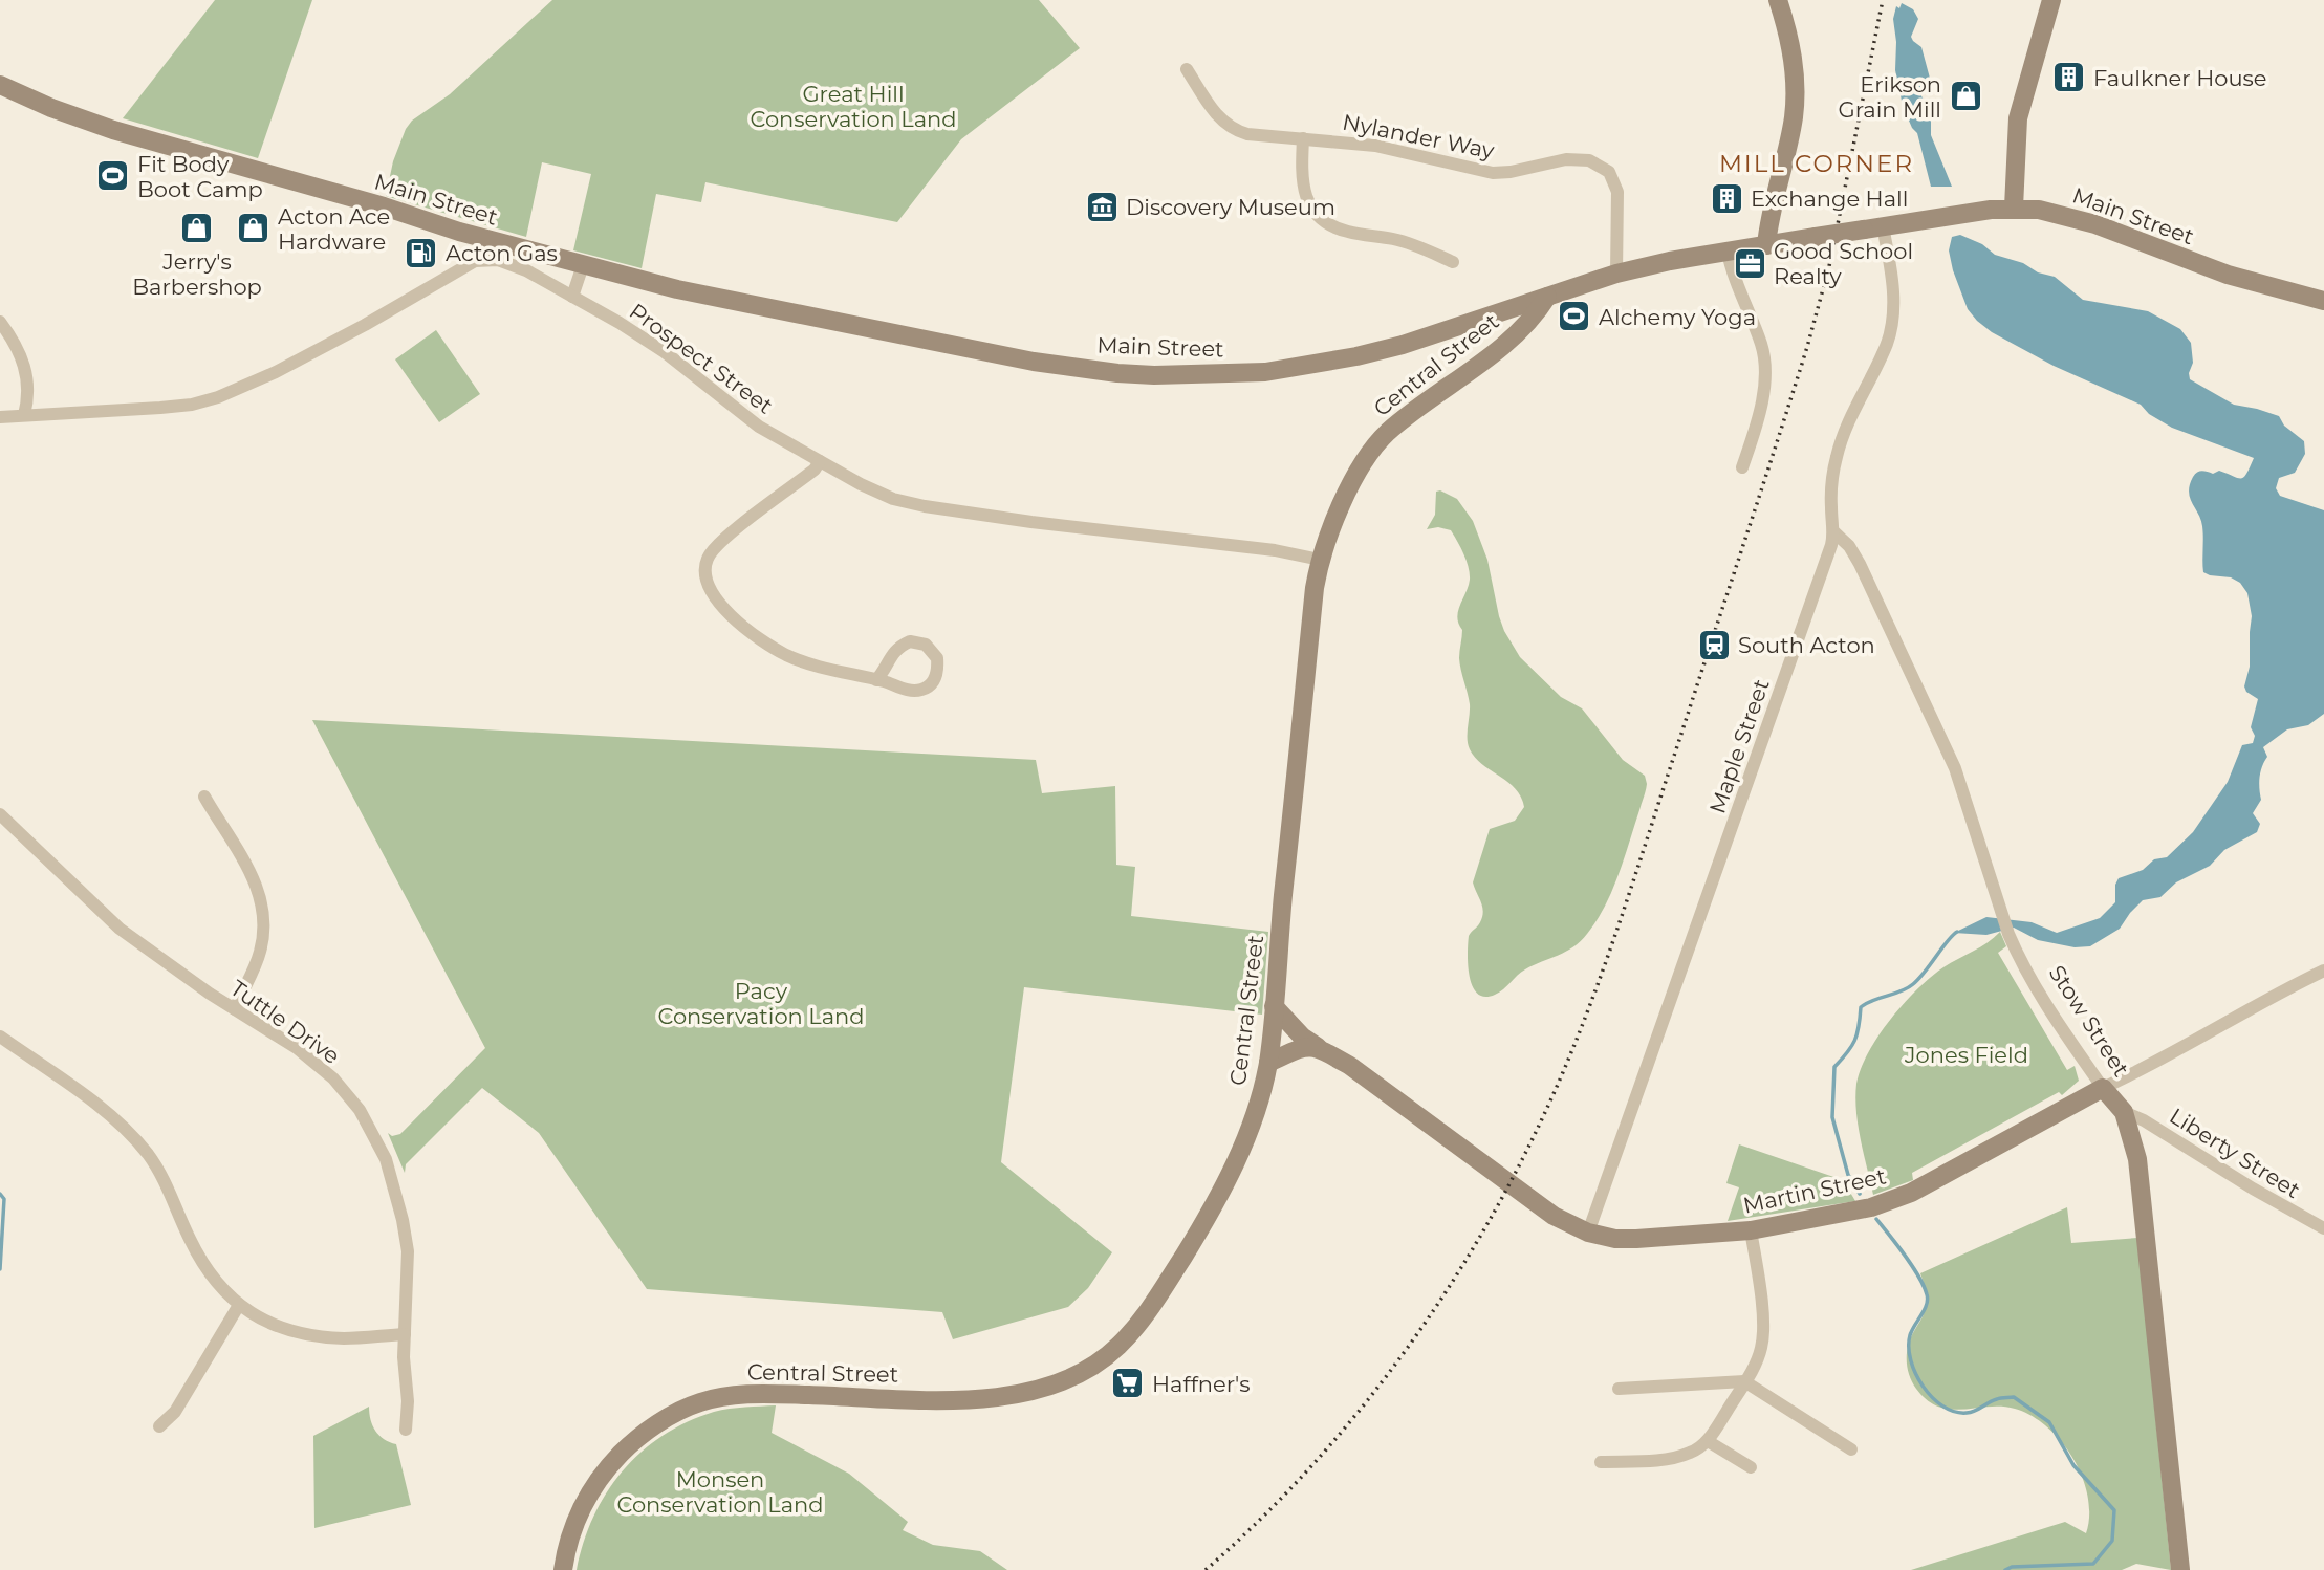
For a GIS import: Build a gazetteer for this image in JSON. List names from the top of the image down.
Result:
{
  "streets": {
    "street": [
      "Nylander Way",
      "Main Street",
      "Prospect Street",
      "Central Street",
      "Maple Street",
      "Stow Street",
      "Tuttle Drive",
      "Liberty Street",
      "Martin Street"
    ]
  },
  "crossings": [
    ["Nylander Way", "Main Street"],
    ["Main Street", "Central Street"],
    ["Main Street", "Maple Street"],
    ["Prospect Street", "Central Street"],
    ["Central Street", "Martin Street"],
    ["Maple Street", "Stow Street"],
    ["Maple Street", "Martin Street"],
    ["Stow Street", "Liberty Street"],
    ["Stow Street", "Martin Street"]
  ],
  "districts": ["MILL CORNER"],
  "parks": [
    "Great Hill Conservation Land",
    "Pacy Conservation Land",
    "Jones Field",
    "Monsen Conservation Land"
  ],
  "places": {
    "building": ["Faulkner House", "Exchange Hall"],
    "shop": ["Erikson Grain Mill", "Jerry's Barbershop", "Acton Ace Hardware"],
    "sports": ["Fit Body Boot Camp", "Alchemy Yoga"],
    "museum": ["Discovery Museum"],
    "fuel station": ["Acton Gas"],
    "office": ["Good School Realty"],
    "station": ["South Acton"],
    "supermarket": ["Haffner's"]
  }
}
